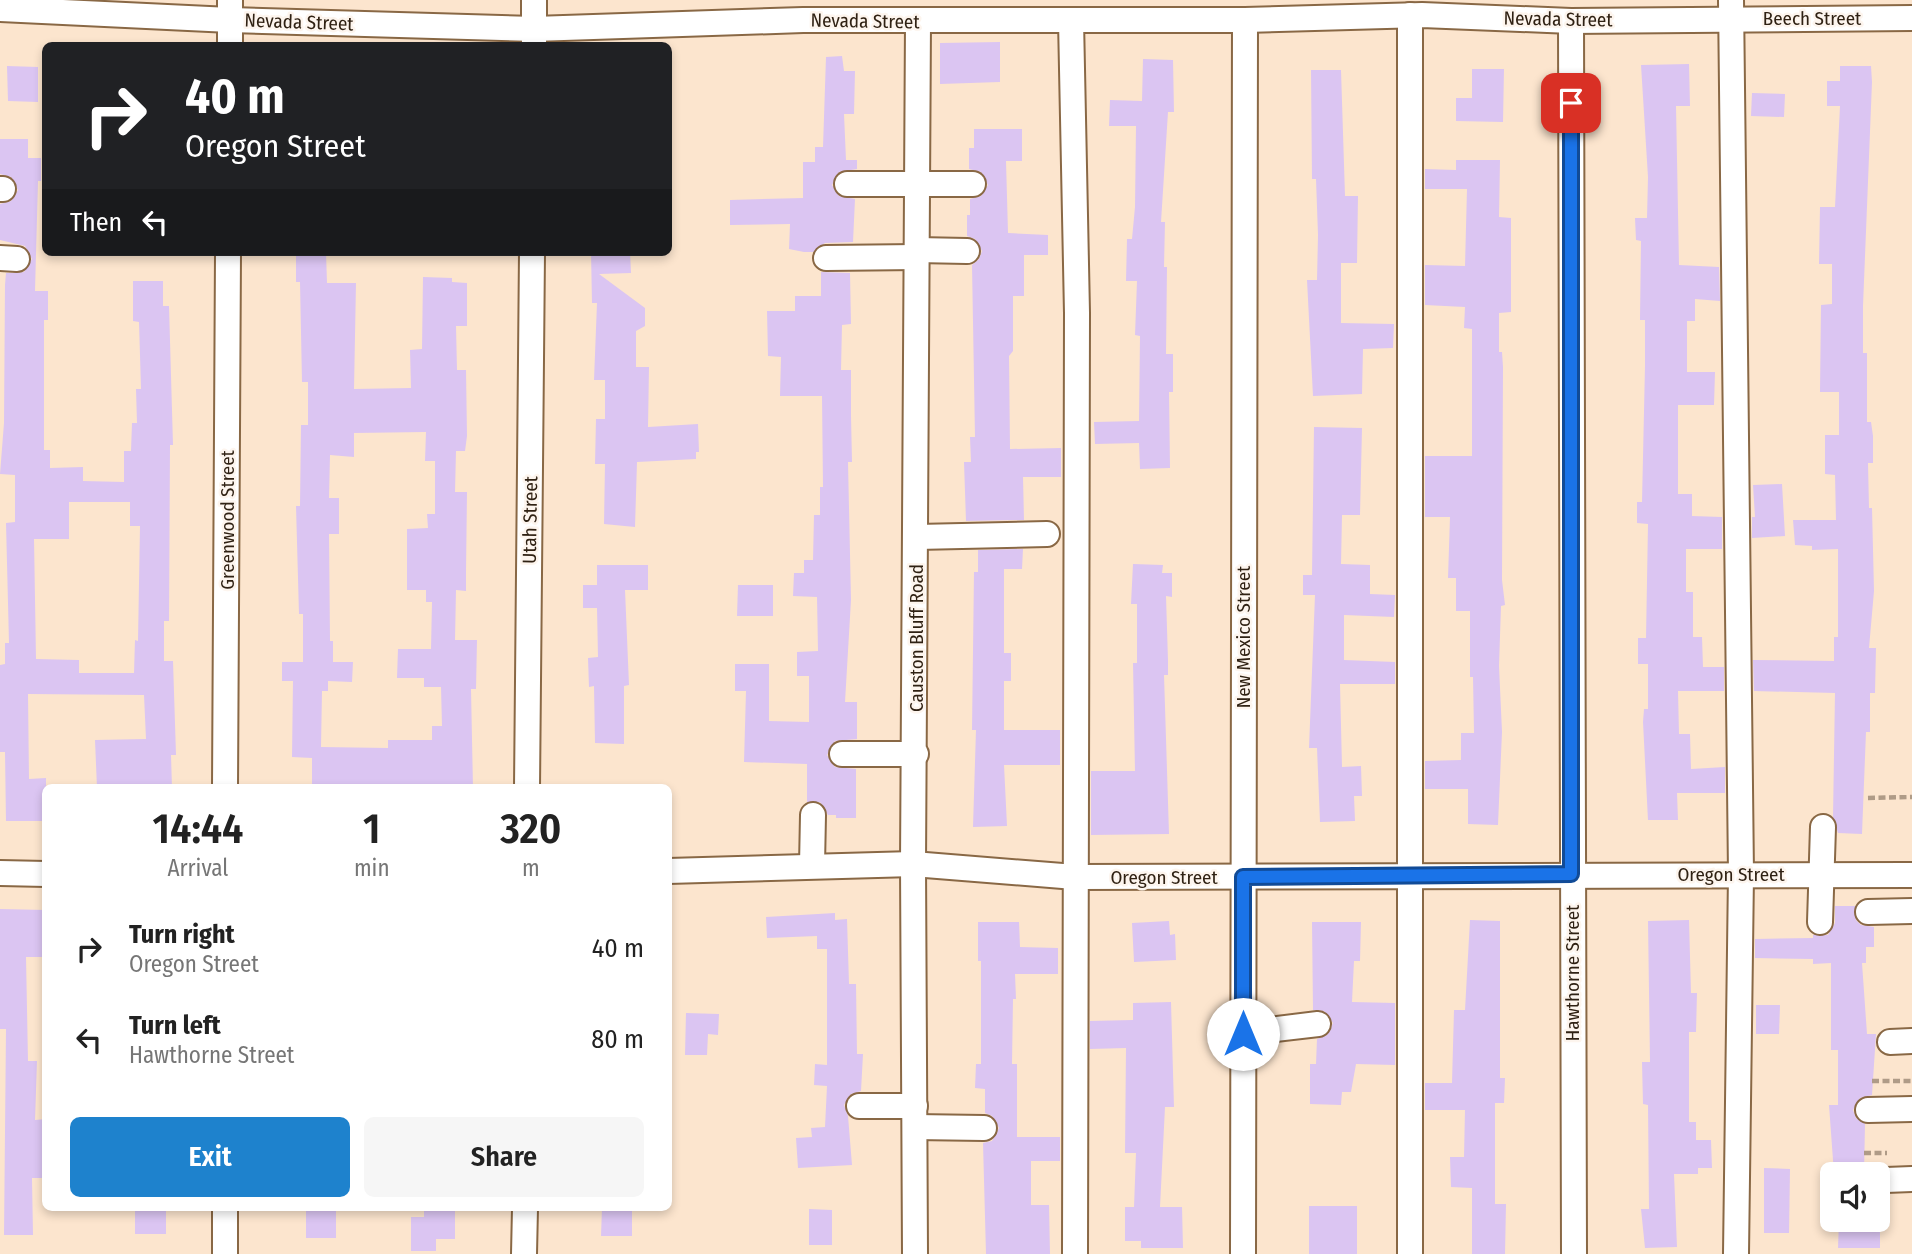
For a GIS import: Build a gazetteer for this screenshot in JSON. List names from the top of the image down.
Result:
{
  "streets": {
    "street": [
      "Beech Street",
      "Nevada Street",
      "Greenwood Street",
      "Utah Street",
      "New Mexico Street",
      "Causton Bluff Road",
      "Oregon Street",
      "Hawthorne Street"
    ]
  },
  "crossings": [
    ["Beech Street", "Nevada Street"],
    ["Nevada Street", "New Mexico Street"],
    ["Nevada Street", "Causton Bluff Road"],
    ["Nevada Street", "Hawthorne Street"],
    ["New Mexico Street", "Oregon Street"],
    ["Causton Bluff Road", "Oregon Street"],
    ["Oregon Street", "Hawthorne Street"]
  ],
  "page": {
    "turn": ["40 m", "Oregon Street"],
    "then": "Then",
    "eta": [
      "14:44",
      "Arrival",
      "1",
      "min",
      "320",
      "m"
    ],
    "list": [
      {
        "name": "Turn right",
        "note": "Oregon Street",
        "value": "40 m"
      },
      {
        "name": "Turn left",
        "note": "Hawthorne Street",
        "value": "80 m"
      }
    ],
    "buttons": ["Exit", "Share"]
  }
}
